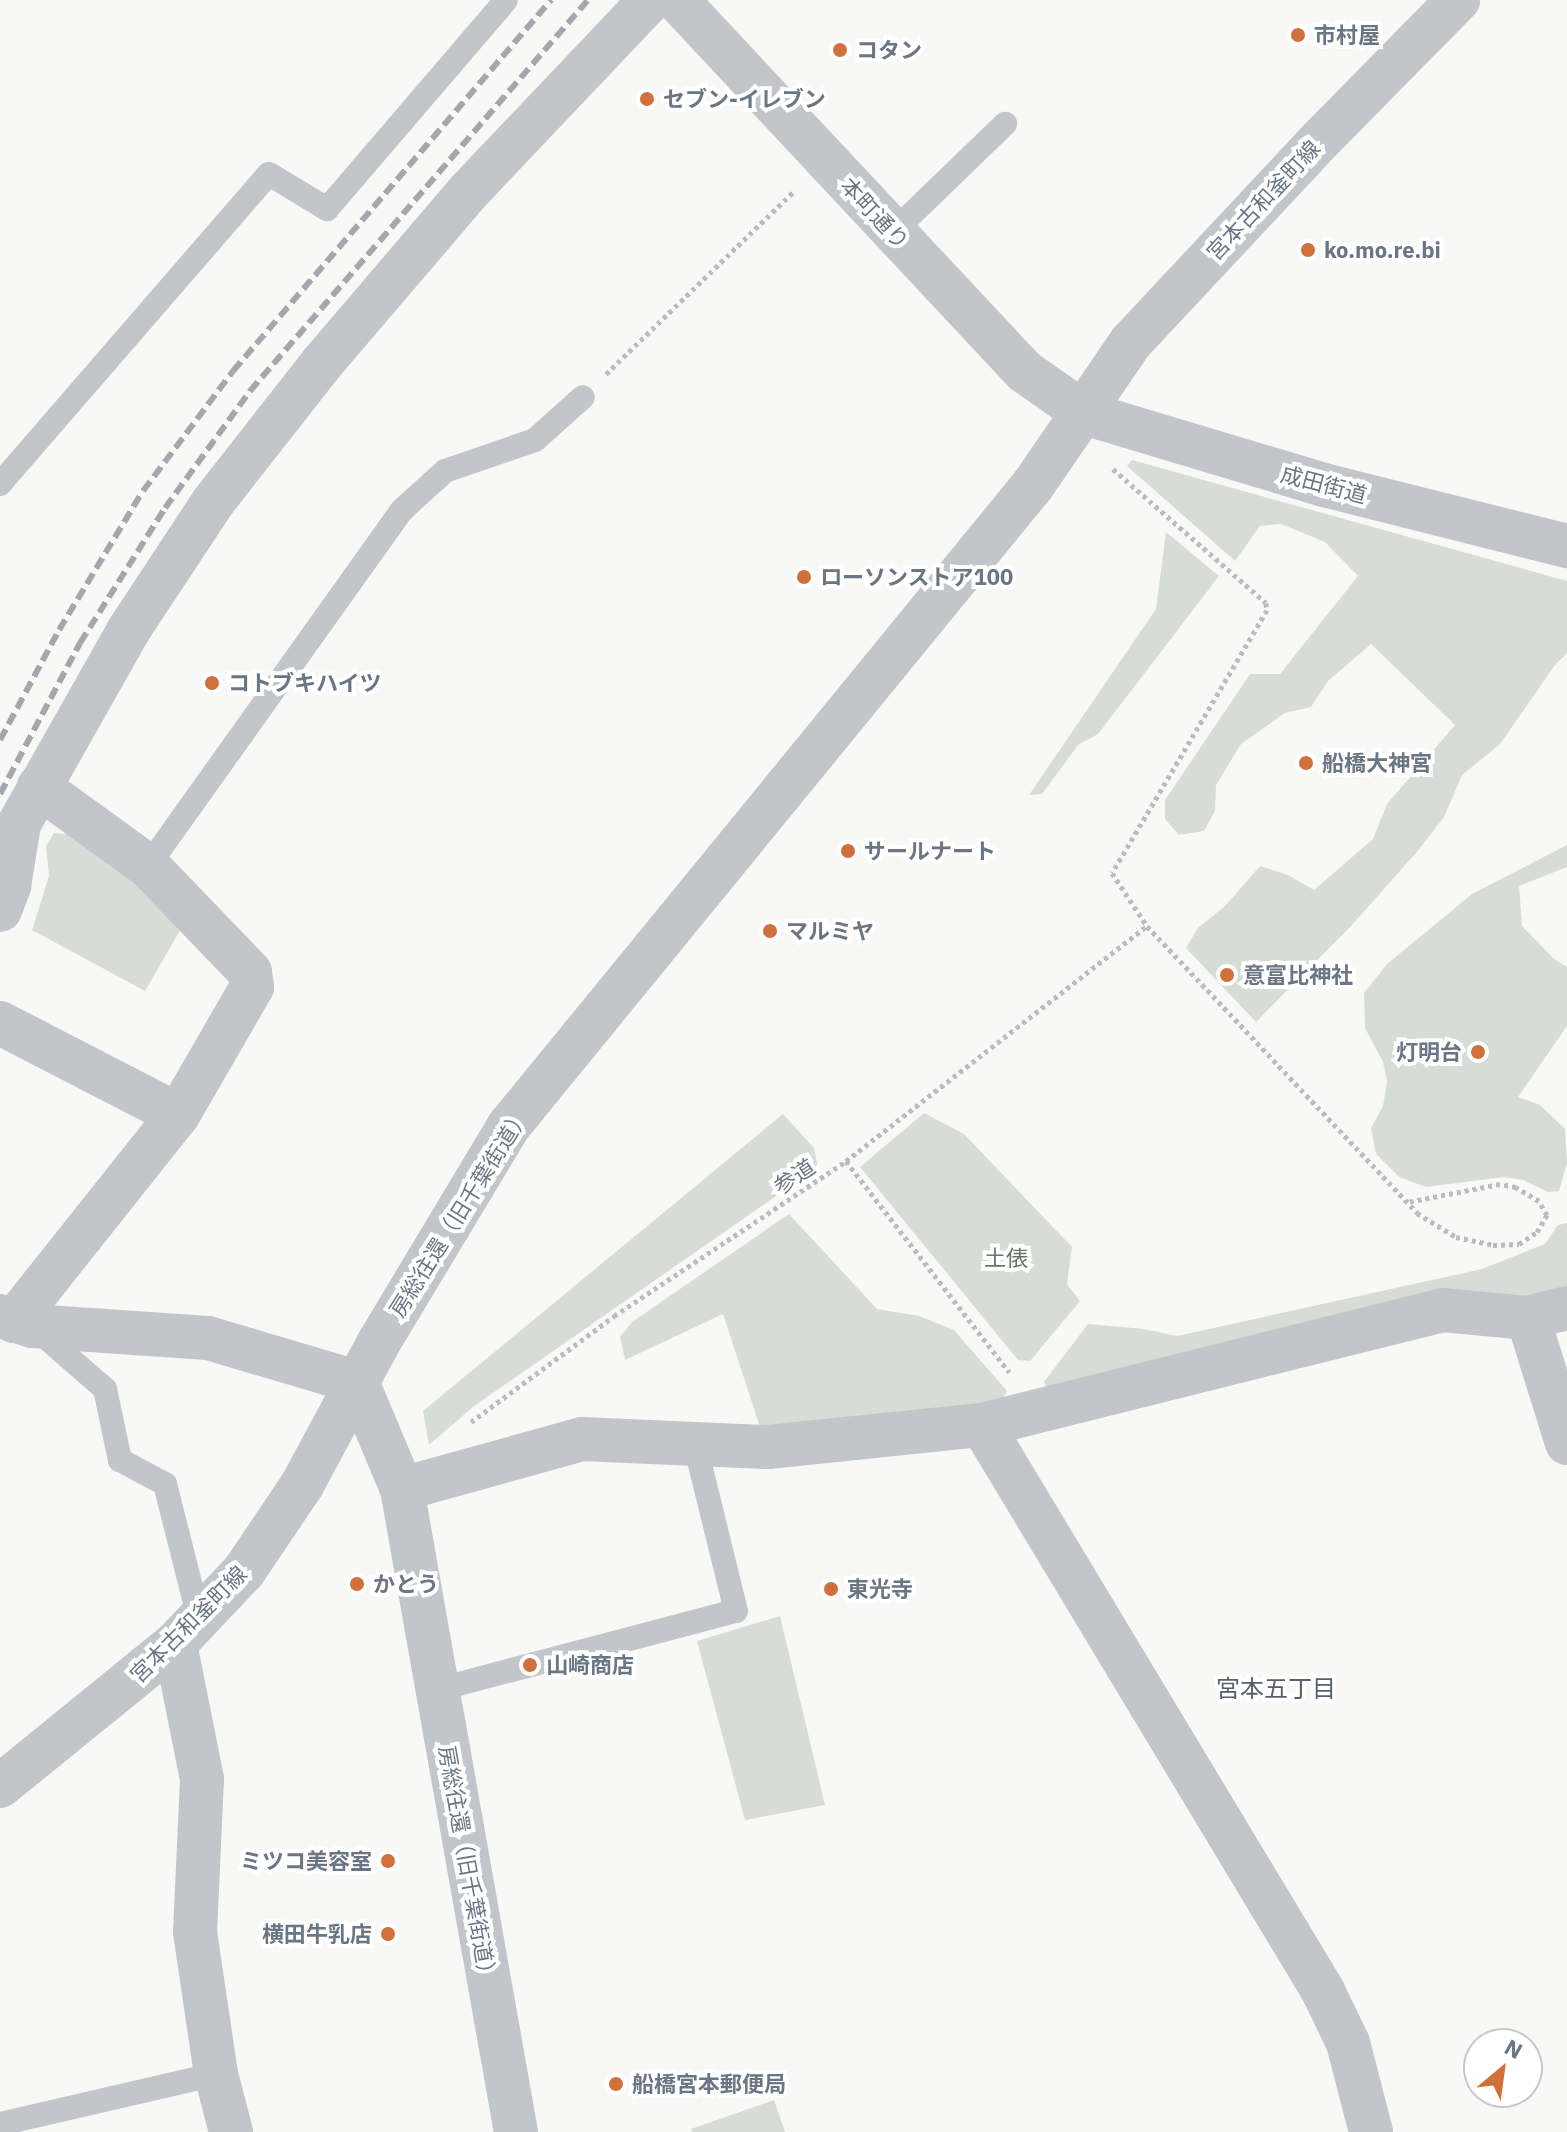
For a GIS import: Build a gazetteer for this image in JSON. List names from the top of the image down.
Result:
{
  "streets": {
    "street": [
      "宮本古和釜町線",
      "本町通り",
      "成田街道",
      "房総往還（旧千葉街道）"
    ],
    "path": ["参道"]
  },
  "crossings": [
    ["宮本古和釜町線", "本町通り"],
    ["宮本古和釜町線", "成田街道"],
    ["宮本古和釜町線", "房総往還（旧千葉街道）"],
    ["本町通り", "成田街道"],
    ["本町通り", "房総往還（旧千葉街道）"],
    ["成田街道", "房総往還（旧千葉街道）"]
  ],
  "districts": ["宮本五丁目"],
  "parks": ["土俵"],
  "places": [
    "市村屋",
    "コタン",
    "セブン-イレブン",
    "ko.mo.re.bi",
    "ローソンストア100",
    "コトブキハイツ",
    "船橋大神宮",
    "サールナート",
    "マルミヤ",
    "意富比神社",
    "灯明台",
    "かとう",
    "東光寺",
    "山崎商店",
    "ミツコ美容室",
    "横田牛乳店",
    "船橋宮本郵便局"
  ],
  "north": "top right"
}
